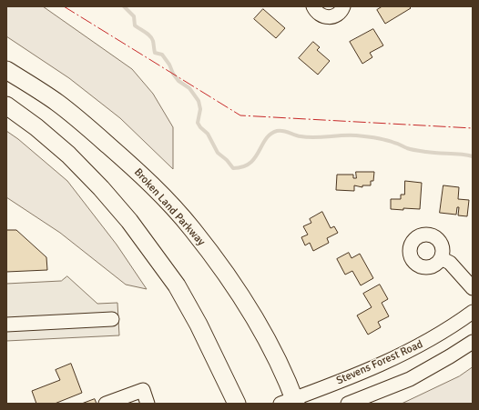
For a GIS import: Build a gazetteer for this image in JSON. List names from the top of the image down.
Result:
{
  "streets": {
    "main road": ["Broken Land Parkway"],
    "street": ["Stevens Forest Road"]
  },
  "crossings": [
    ["Broken Land Parkway", "Stevens Forest Road"]
  ]
}
